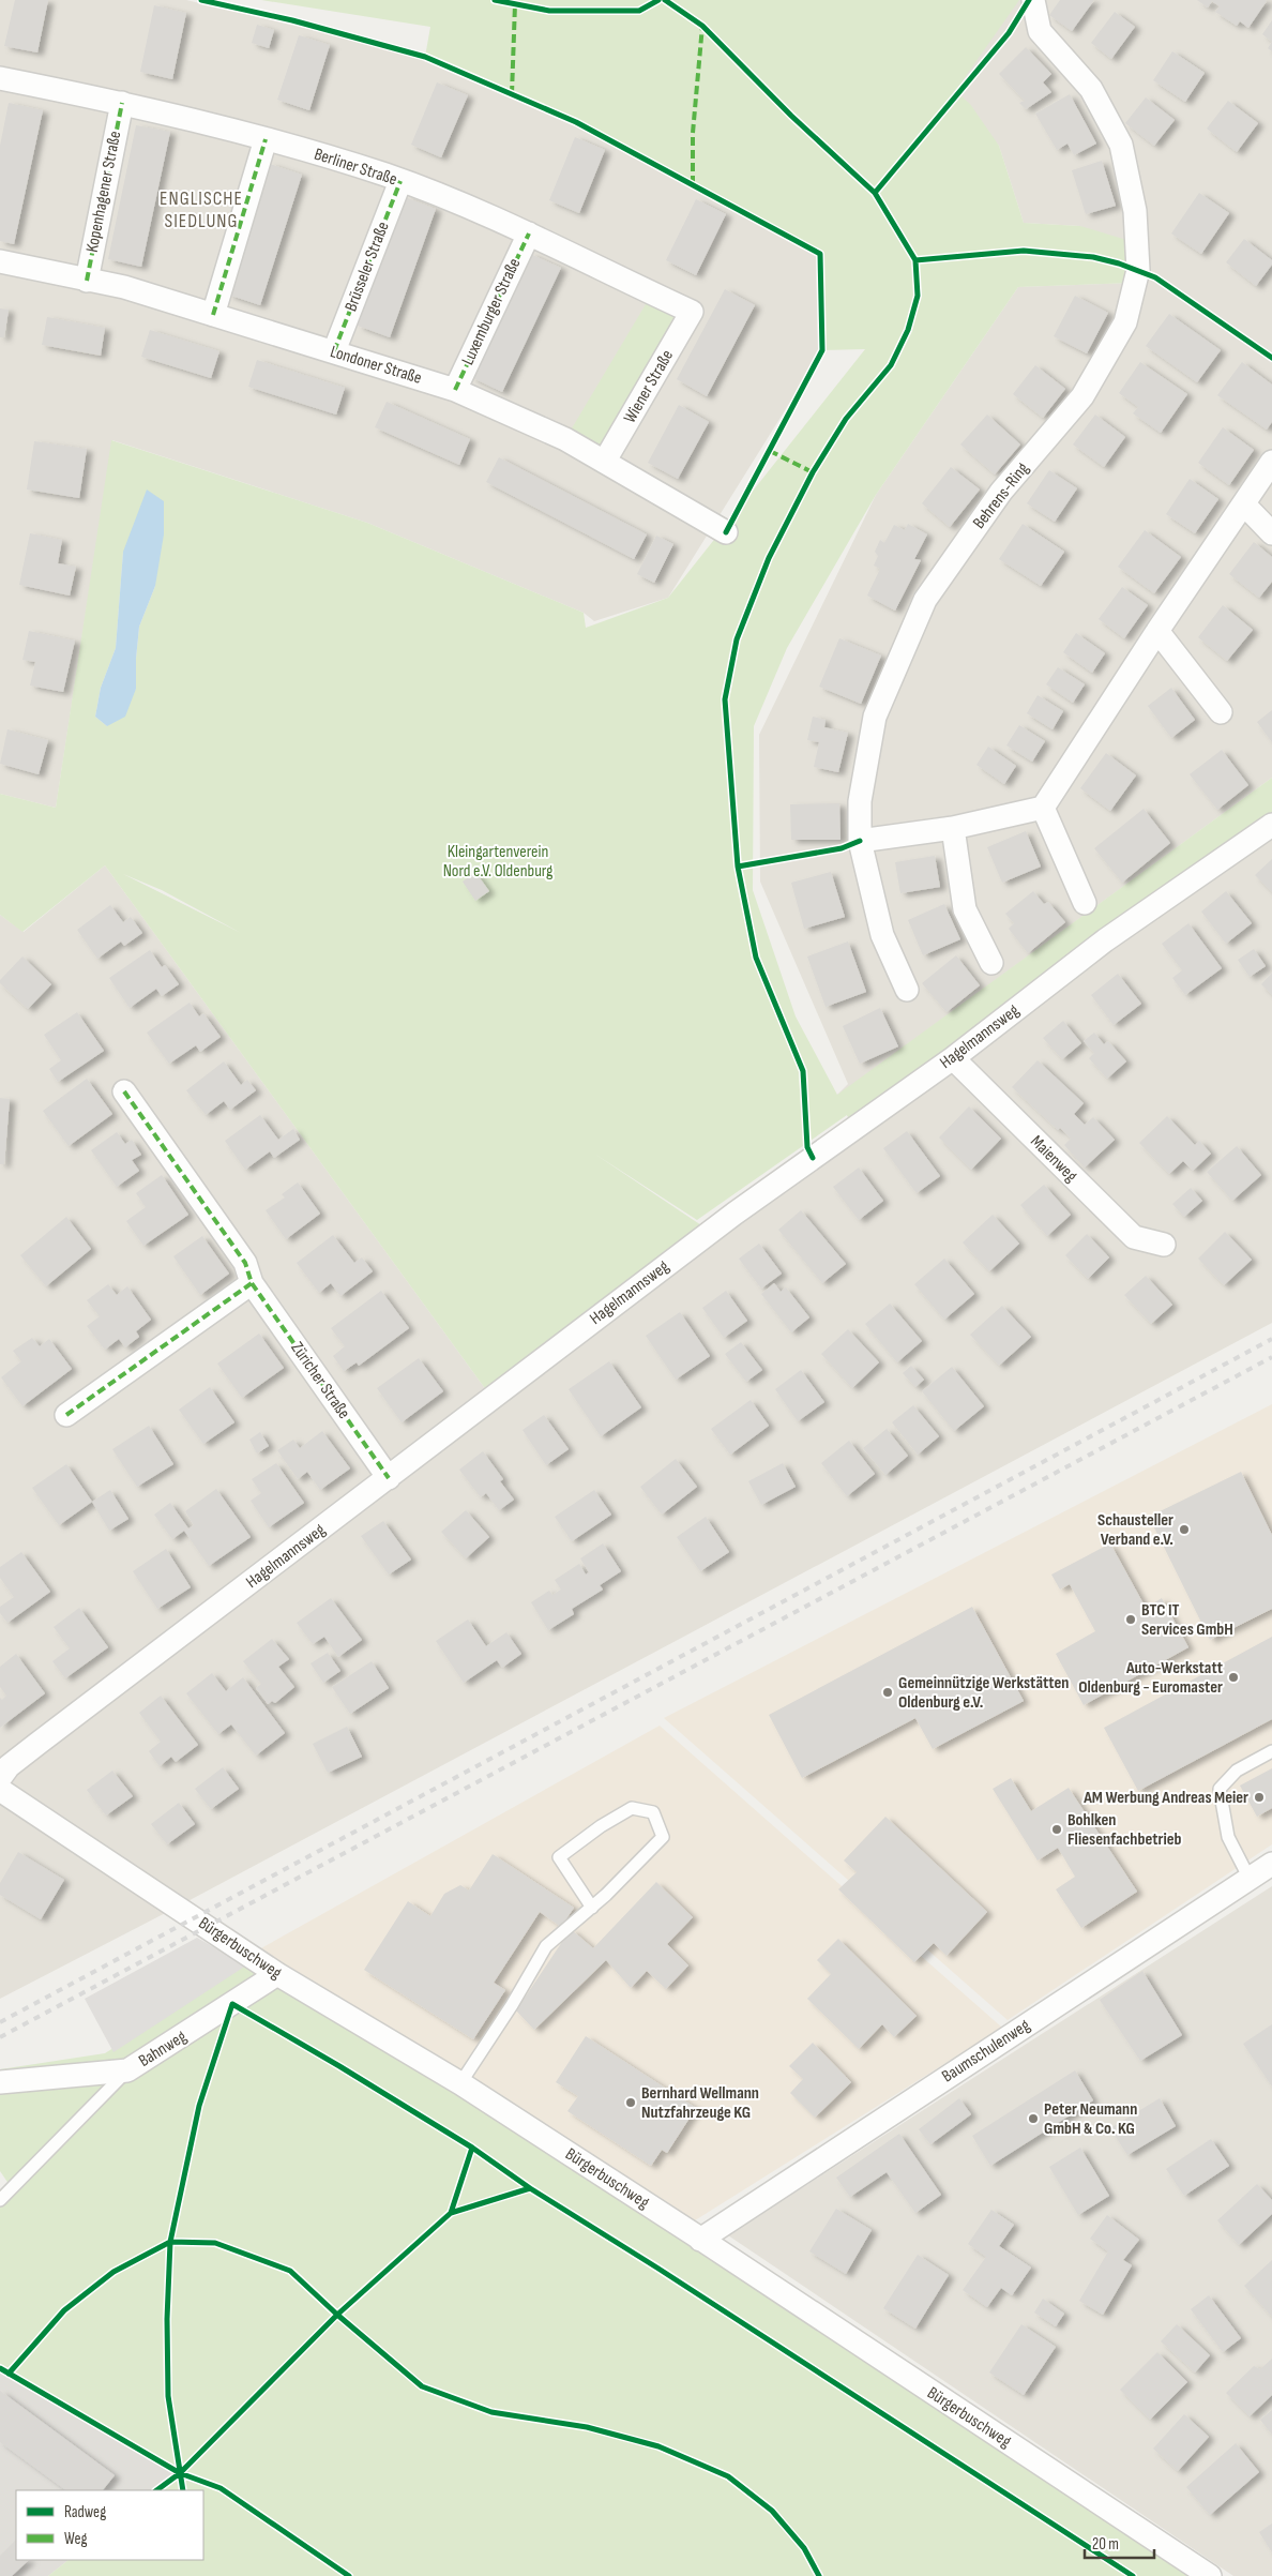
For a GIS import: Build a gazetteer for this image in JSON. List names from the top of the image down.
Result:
{
  "streets": {
    "street": [
      "Berliner Straße",
      "Kopenhagener Straße",
      "Brüsseler Straße",
      "Luxemburger Straße",
      "Londoner Straße",
      "Wiener Straße",
      "Behrens-Ring",
      "Hagelmannsweg",
      "Maienweg",
      "Züricher Straße",
      "Bürgerbuschweg",
      "Bahnweg",
      "Baumschulenweg"
    ]
  },
  "crossings": [
    ["Berliner Straße", "Kopenhagener Straße"],
    ["Berliner Straße", "Brüsseler Straße"],
    ["Berliner Straße", "Luxemburger Straße"],
    ["Berliner Straße", "Wiener Straße"],
    ["Kopenhagener Straße", "Londoner Straße"],
    ["Brüsseler Straße", "Londoner Straße"],
    ["Luxemburger Straße", "Londoner Straße"],
    ["Londoner Straße", "Wiener Straße"],
    ["Hagelmannsweg", "Maienweg"],
    ["Hagelmannsweg", "Züricher Straße"],
    ["Bürgerbuschweg", "Bahnweg"],
    ["Bürgerbuschweg", "Baumschulenweg"]
  ],
  "districts": ["ENGLISCHE SIEDLUNG"],
  "parks": ["Kleingartenverein Nord e.V. Oldenburg"],
  "places": [
    "Schausteller Verband e.V.",
    "BTC IT Services GmbH",
    "Auto-Werkstatt Oldenburg - Euromaster",
    "Gemeinnützige Werkstätten Oldenburg e.V.",
    "AM Werbung Andreas Meier",
    "Bohlken Fliesenfachbetrieb",
    "Bernhard Wellmann Nutzfahrzeuge KG",
    "Peter Neumann GmbH & Co. KG"
  ],
  "legend": ["Radweg", "Weg"],
  "scale_bar": "20 m"
}
